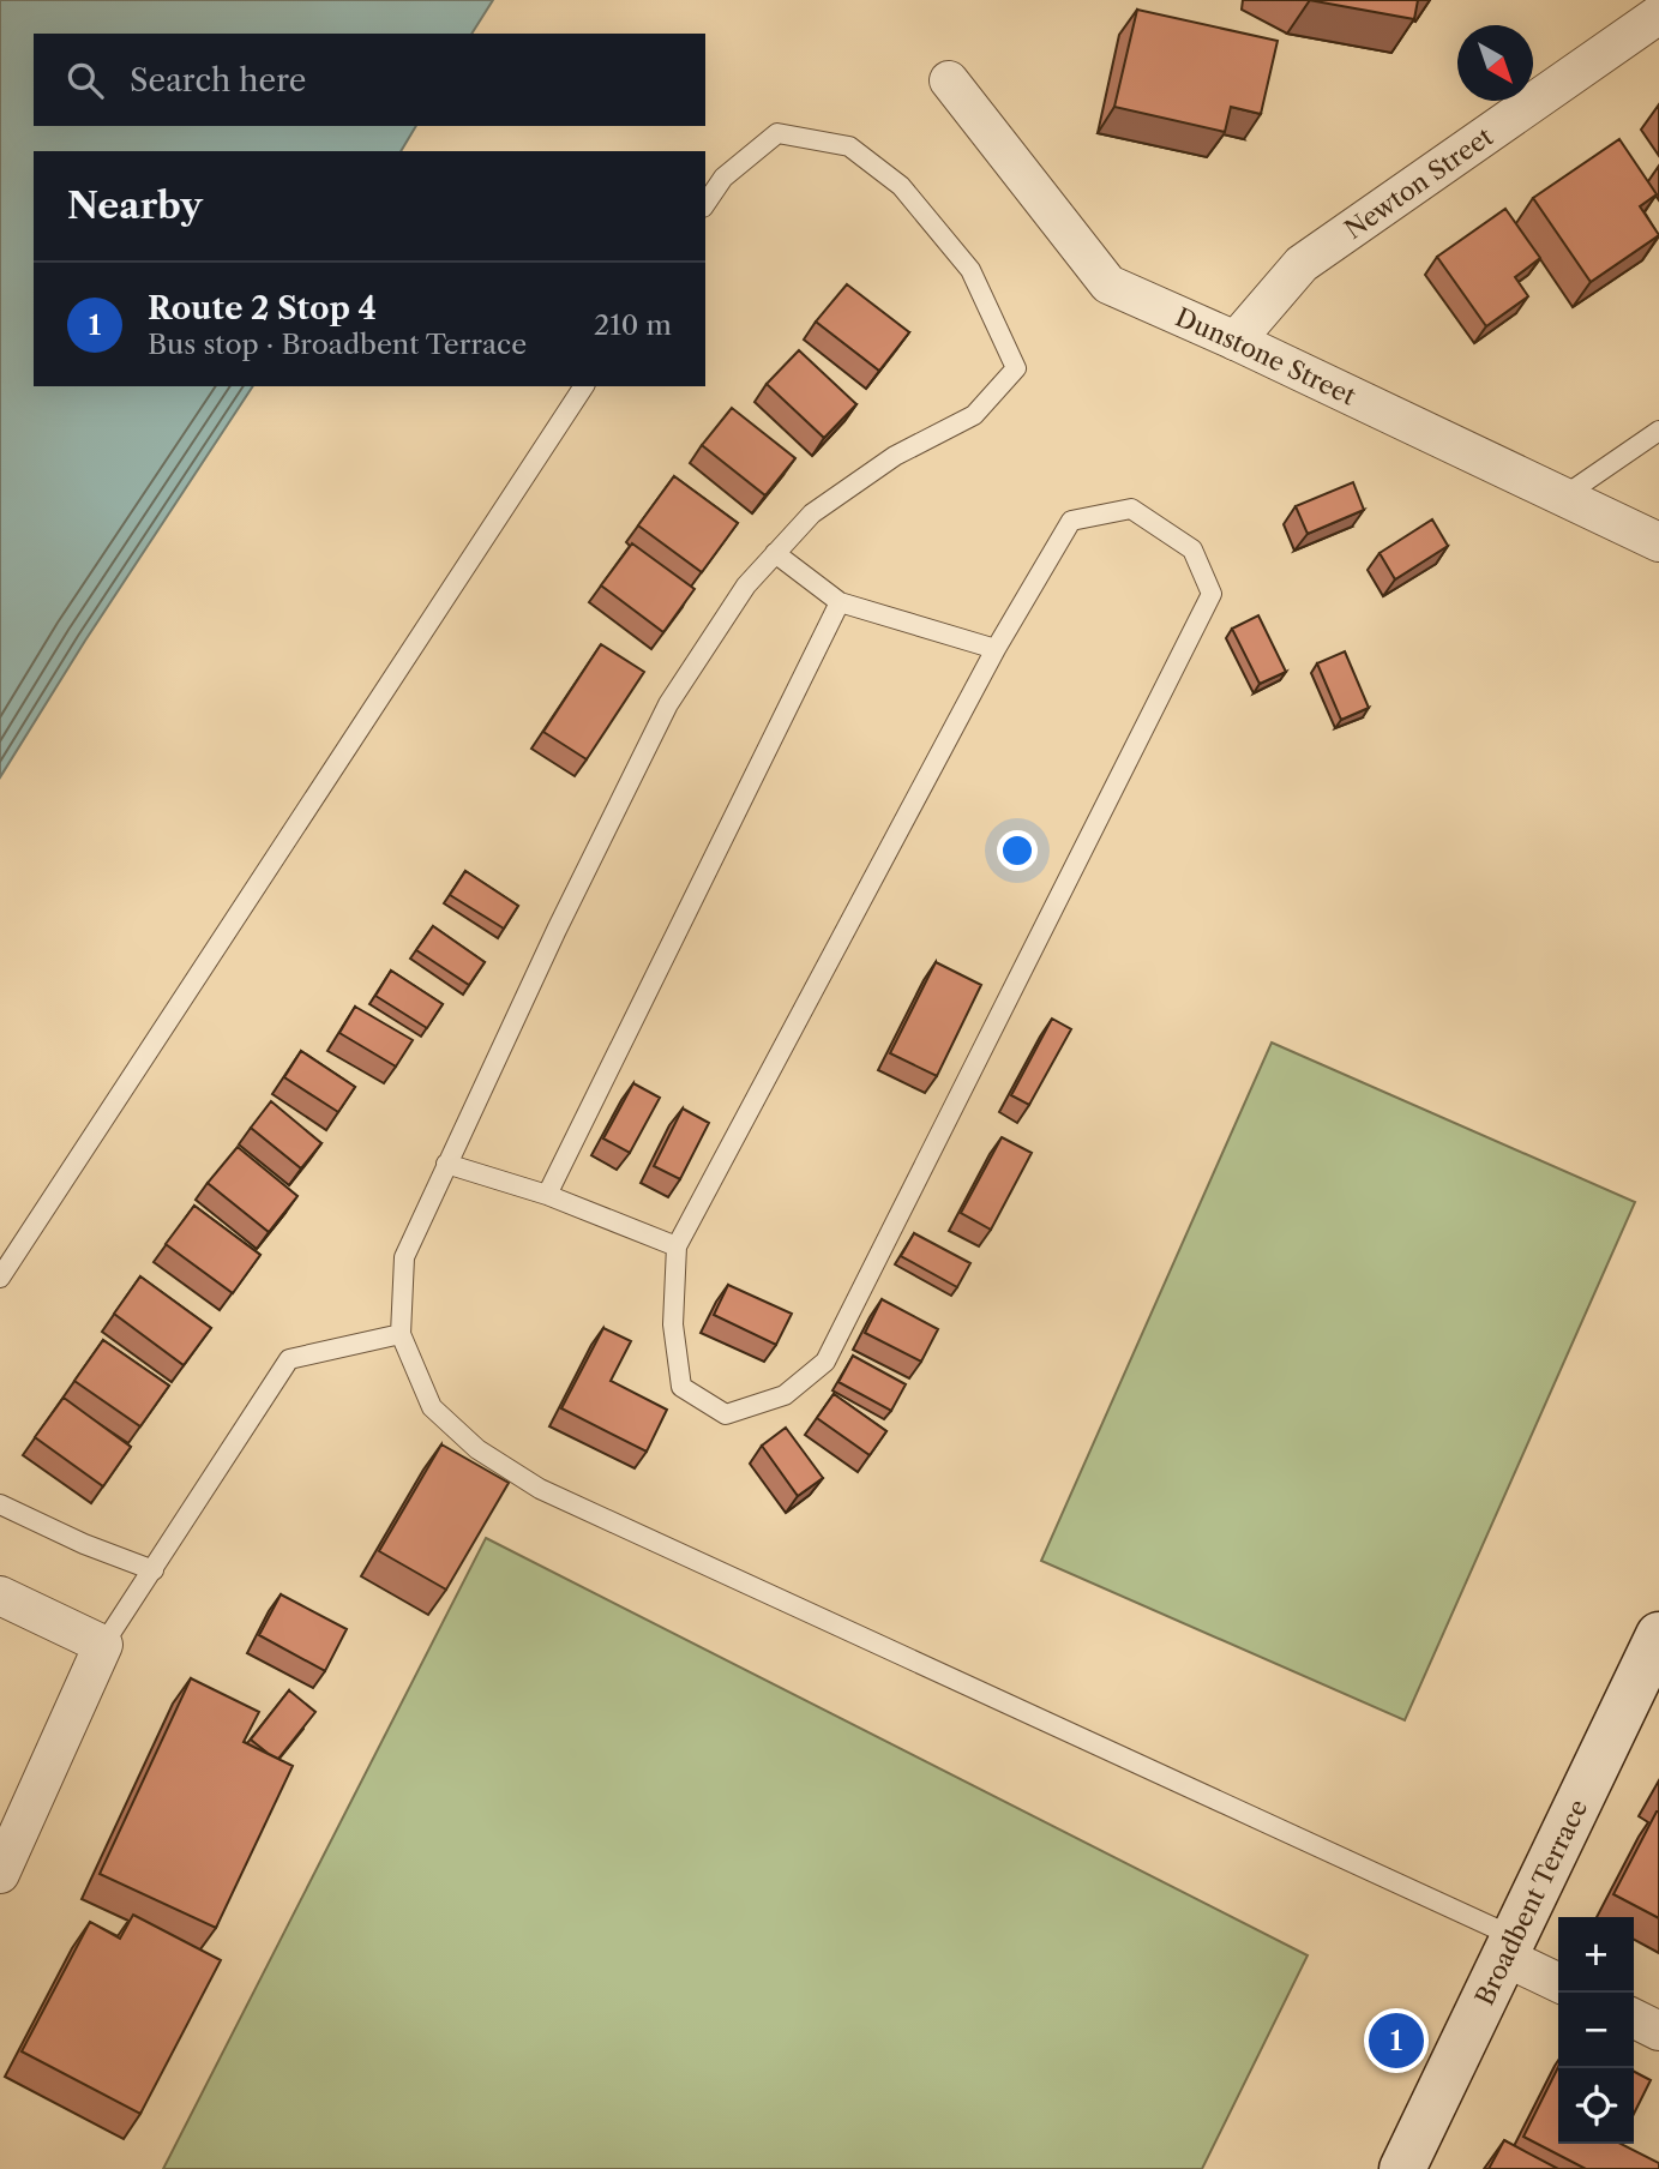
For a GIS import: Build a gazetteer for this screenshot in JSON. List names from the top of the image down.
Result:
{
  "streets": {
    "main road": ["Broadbent Terrace"],
    "street": ["Newton Street", "Dunstone Street"]
  },
  "crossings": [
    ["Newton Street", "Dunstone Street"]
  ],
  "north": "bottom right",
  "page": {
    "search": "Search here",
    "heading": "Nearby",
    "list": [
      {
        "mark": "1",
        "name": "Route 2 Stop 4",
        "note": "Bus stop · Broadbent Terrace",
        "value": "210 m"
      }
    ],
    "map_buttons": ["+", "−"],
    "pins": "1"
  }
}
